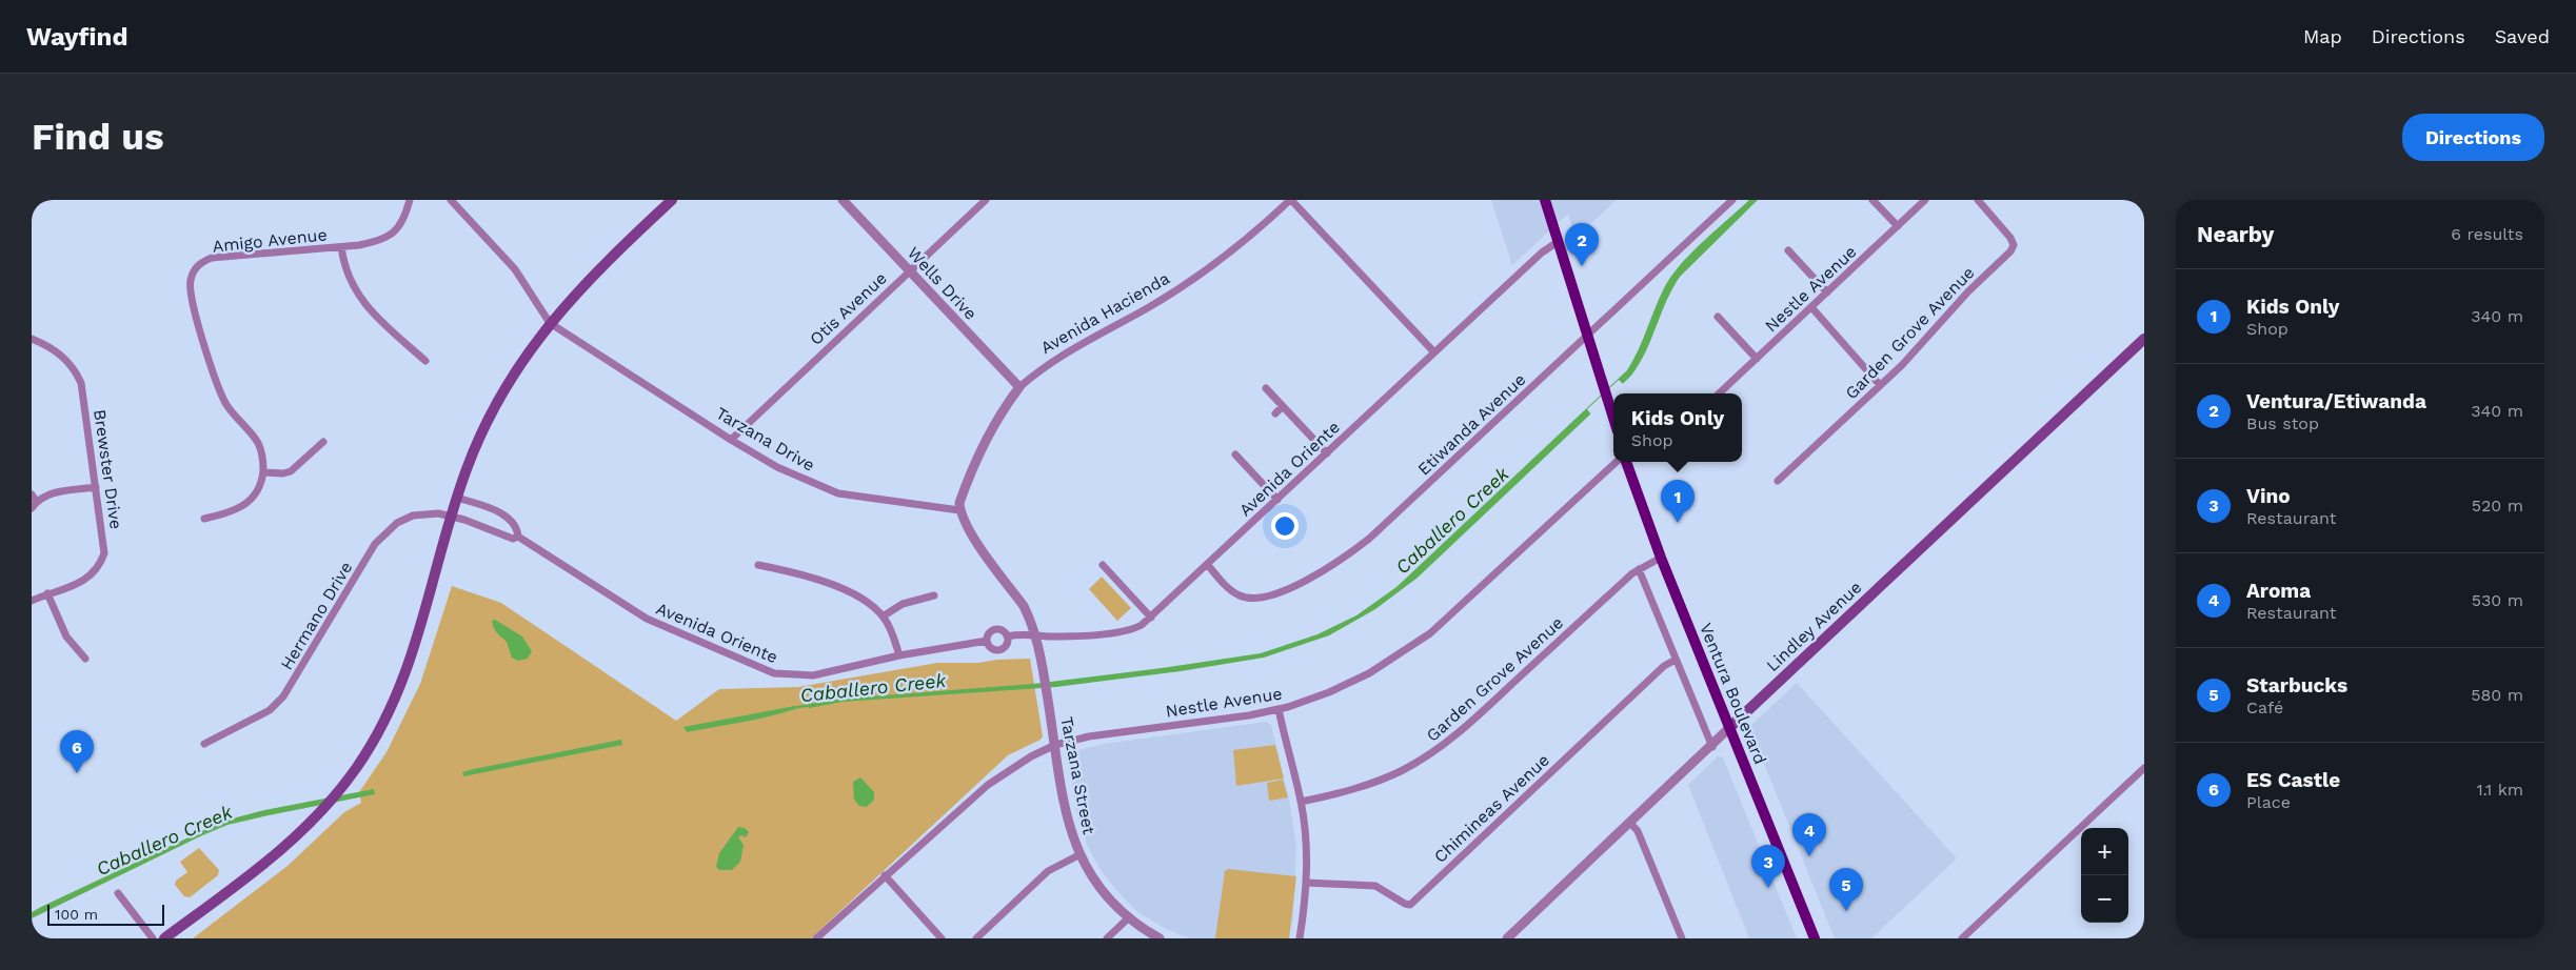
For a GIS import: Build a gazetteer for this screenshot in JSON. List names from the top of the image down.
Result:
{
  "streets": {
    "main road": ["Lindley Avenue", "Ventura Boulevard"],
    "street": [
      "Amigo Avenue",
      "Wells Drive",
      "Nestle Avenue",
      "Otis Avenue",
      "Avenida Hacienda",
      "Garden Grove Avenue",
      "Etiwanda Avenue",
      "Tarzana Drive",
      "Avenida Oriente",
      "Brewster Drive",
      "Hermano Drive",
      "Tarzana Street",
      "Chimineas Avenue"
    ]
  },
  "crossings": [
    ["Wells Drive", "Otis Avenue"],
    ["Wells Drive", "Avenida Hacienda"],
    ["Nestle Avenue", "Tarzana Street"],
    ["Otis Avenue", "Tarzana Drive"],
    ["Avenida Hacienda", "Tarzana Drive"],
    ["Garden Grove Avenue", "Ventura Boulevard"],
    ["Etiwanda Avenue", "Avenida Oriente"],
    ["Avenida Oriente", "Hermano Drive"],
    ["Avenida Oriente", "Tarzana Street"],
    ["Lindley Avenue", "Ventura Boulevard"]
  ],
  "water": ["Caballero Creek"],
  "scale_bar": "100 m",
  "page": {
    "header": "Wayfind",
    "nav": ["Map", "Directions", "Saved"],
    "buttons": "Directions",
    "title": "Find us",
    "heading": ["Nearby", "6 results"],
    "pins": [
      "2",
      "1",
      "6",
      "4",
      "3",
      "5"
    ],
    "list": [
      {
        "mark": "1",
        "name": "Kids Only",
        "note": "Shop",
        "value": "340 m"
      },
      {
        "mark": "2",
        "name": "Ventura/Etiwanda",
        "note": "Bus stop",
        "value": "340 m"
      },
      {
        "mark": "3",
        "name": "Vino",
        "note": "Restaurant",
        "value": "520 m"
      },
      {
        "mark": "4",
        "name": "Aroma",
        "note": "Restaurant",
        "value": "530 m"
      },
      {
        "mark": "5",
        "name": "Starbucks",
        "note": "Café",
        "value": "580 m"
      },
      {
        "mark": "6",
        "name": "ES Castle",
        "note": "Place",
        "value": "1.1 km"
      }
    ],
    "popup": ["Kids Only", "Shop"],
    "map_buttons": ["+", "−"],
    "scale": "100 m"
  }
}
